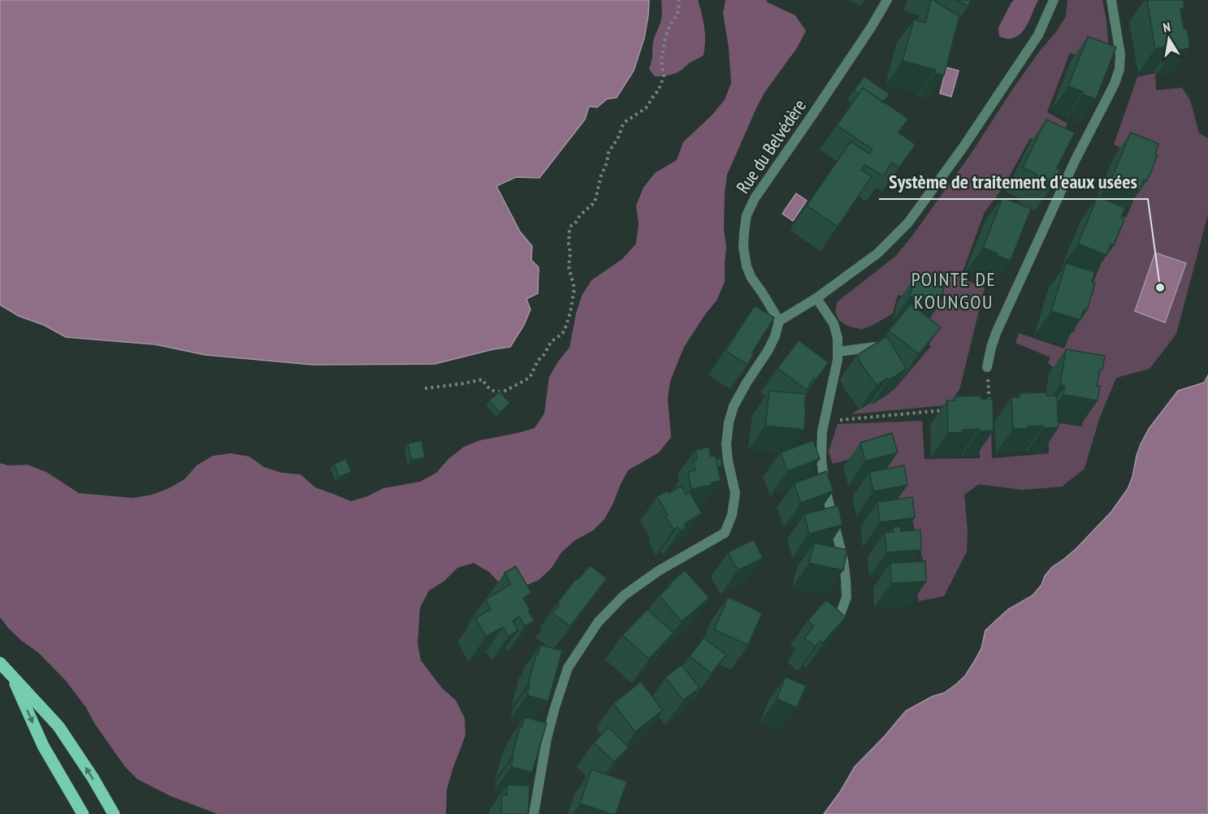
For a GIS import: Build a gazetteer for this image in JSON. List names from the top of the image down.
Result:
{
  "streets": {
    "street": ["Rue du Belvédère"]
  },
  "districts": ["POINTE DE KOUNGOU"],
  "places": ["Système de traitement d'eaux usées"],
  "north": "top"
}
